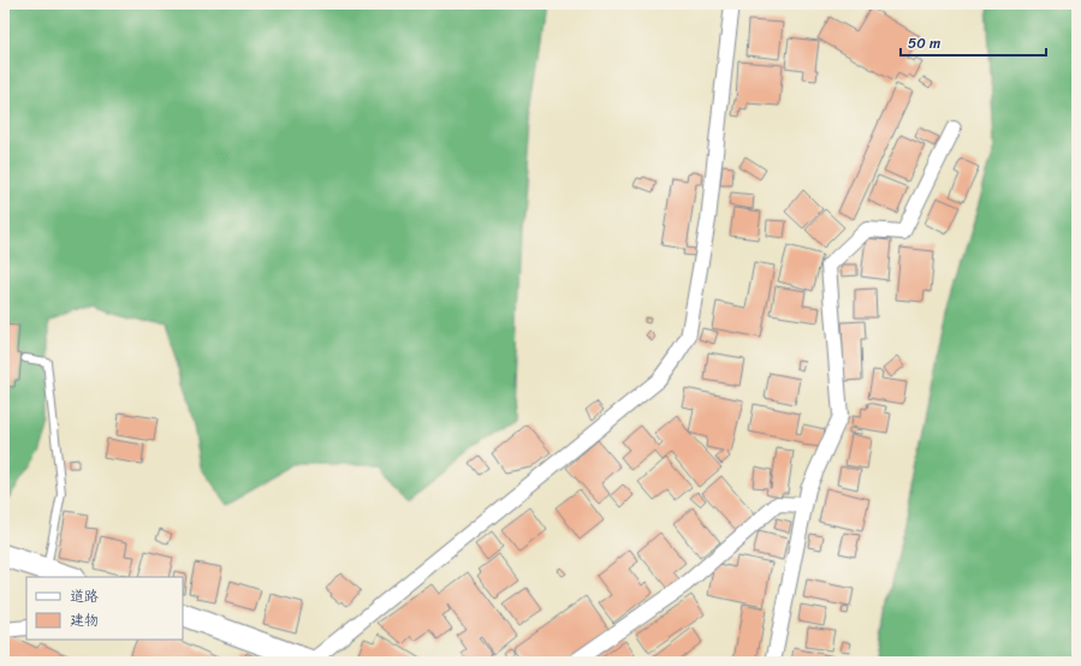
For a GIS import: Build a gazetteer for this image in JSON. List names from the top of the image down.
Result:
{
  "legend": ["道路", "建物"],
  "scale_bar": "50 m"
}
